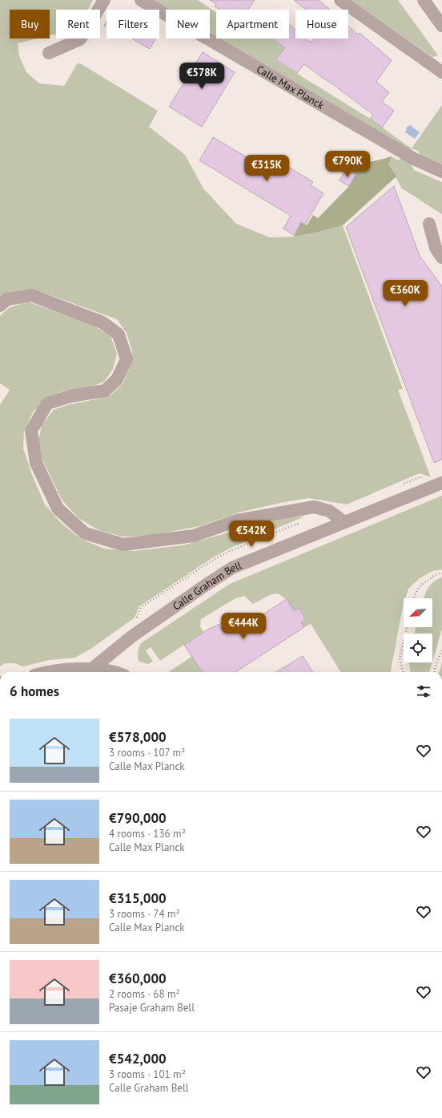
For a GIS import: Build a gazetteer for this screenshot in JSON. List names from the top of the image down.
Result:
{
  "streets": {
    "street": ["Calle Max Planck", "Calle Graham Bell"]
  },
  "north": "bottom left",
  "page": {
    "chip": [
      "Buy",
      "Rent",
      "Filters",
      "New",
      "Apartment",
      "House"
    ],
    "price": [
      "€578K",
      "€790K",
      "€315K",
      "€360K",
      "€542K",
      "€444K"
    ],
    "heading": "6 homes",
    "list": [
      {
        "name": "€578,000",
        "note": "3 rooms · 107 m² · Calle Max Planck"
      },
      {
        "name": "€790,000",
        "note": "4 rooms · 136 m² · Calle Max Planck"
      },
      {
        "name": "€315,000",
        "note": "3 rooms · 74 m² · Calle Max Planck"
      },
      {
        "name": "€360,000",
        "note": "2 rooms · 68 m² · Pasaje Graham Bell"
      },
      {
        "name": "€542,000",
        "note": "3 rooms · 101 m² · Calle Graham Bell"
      }
    ]
  }
}
